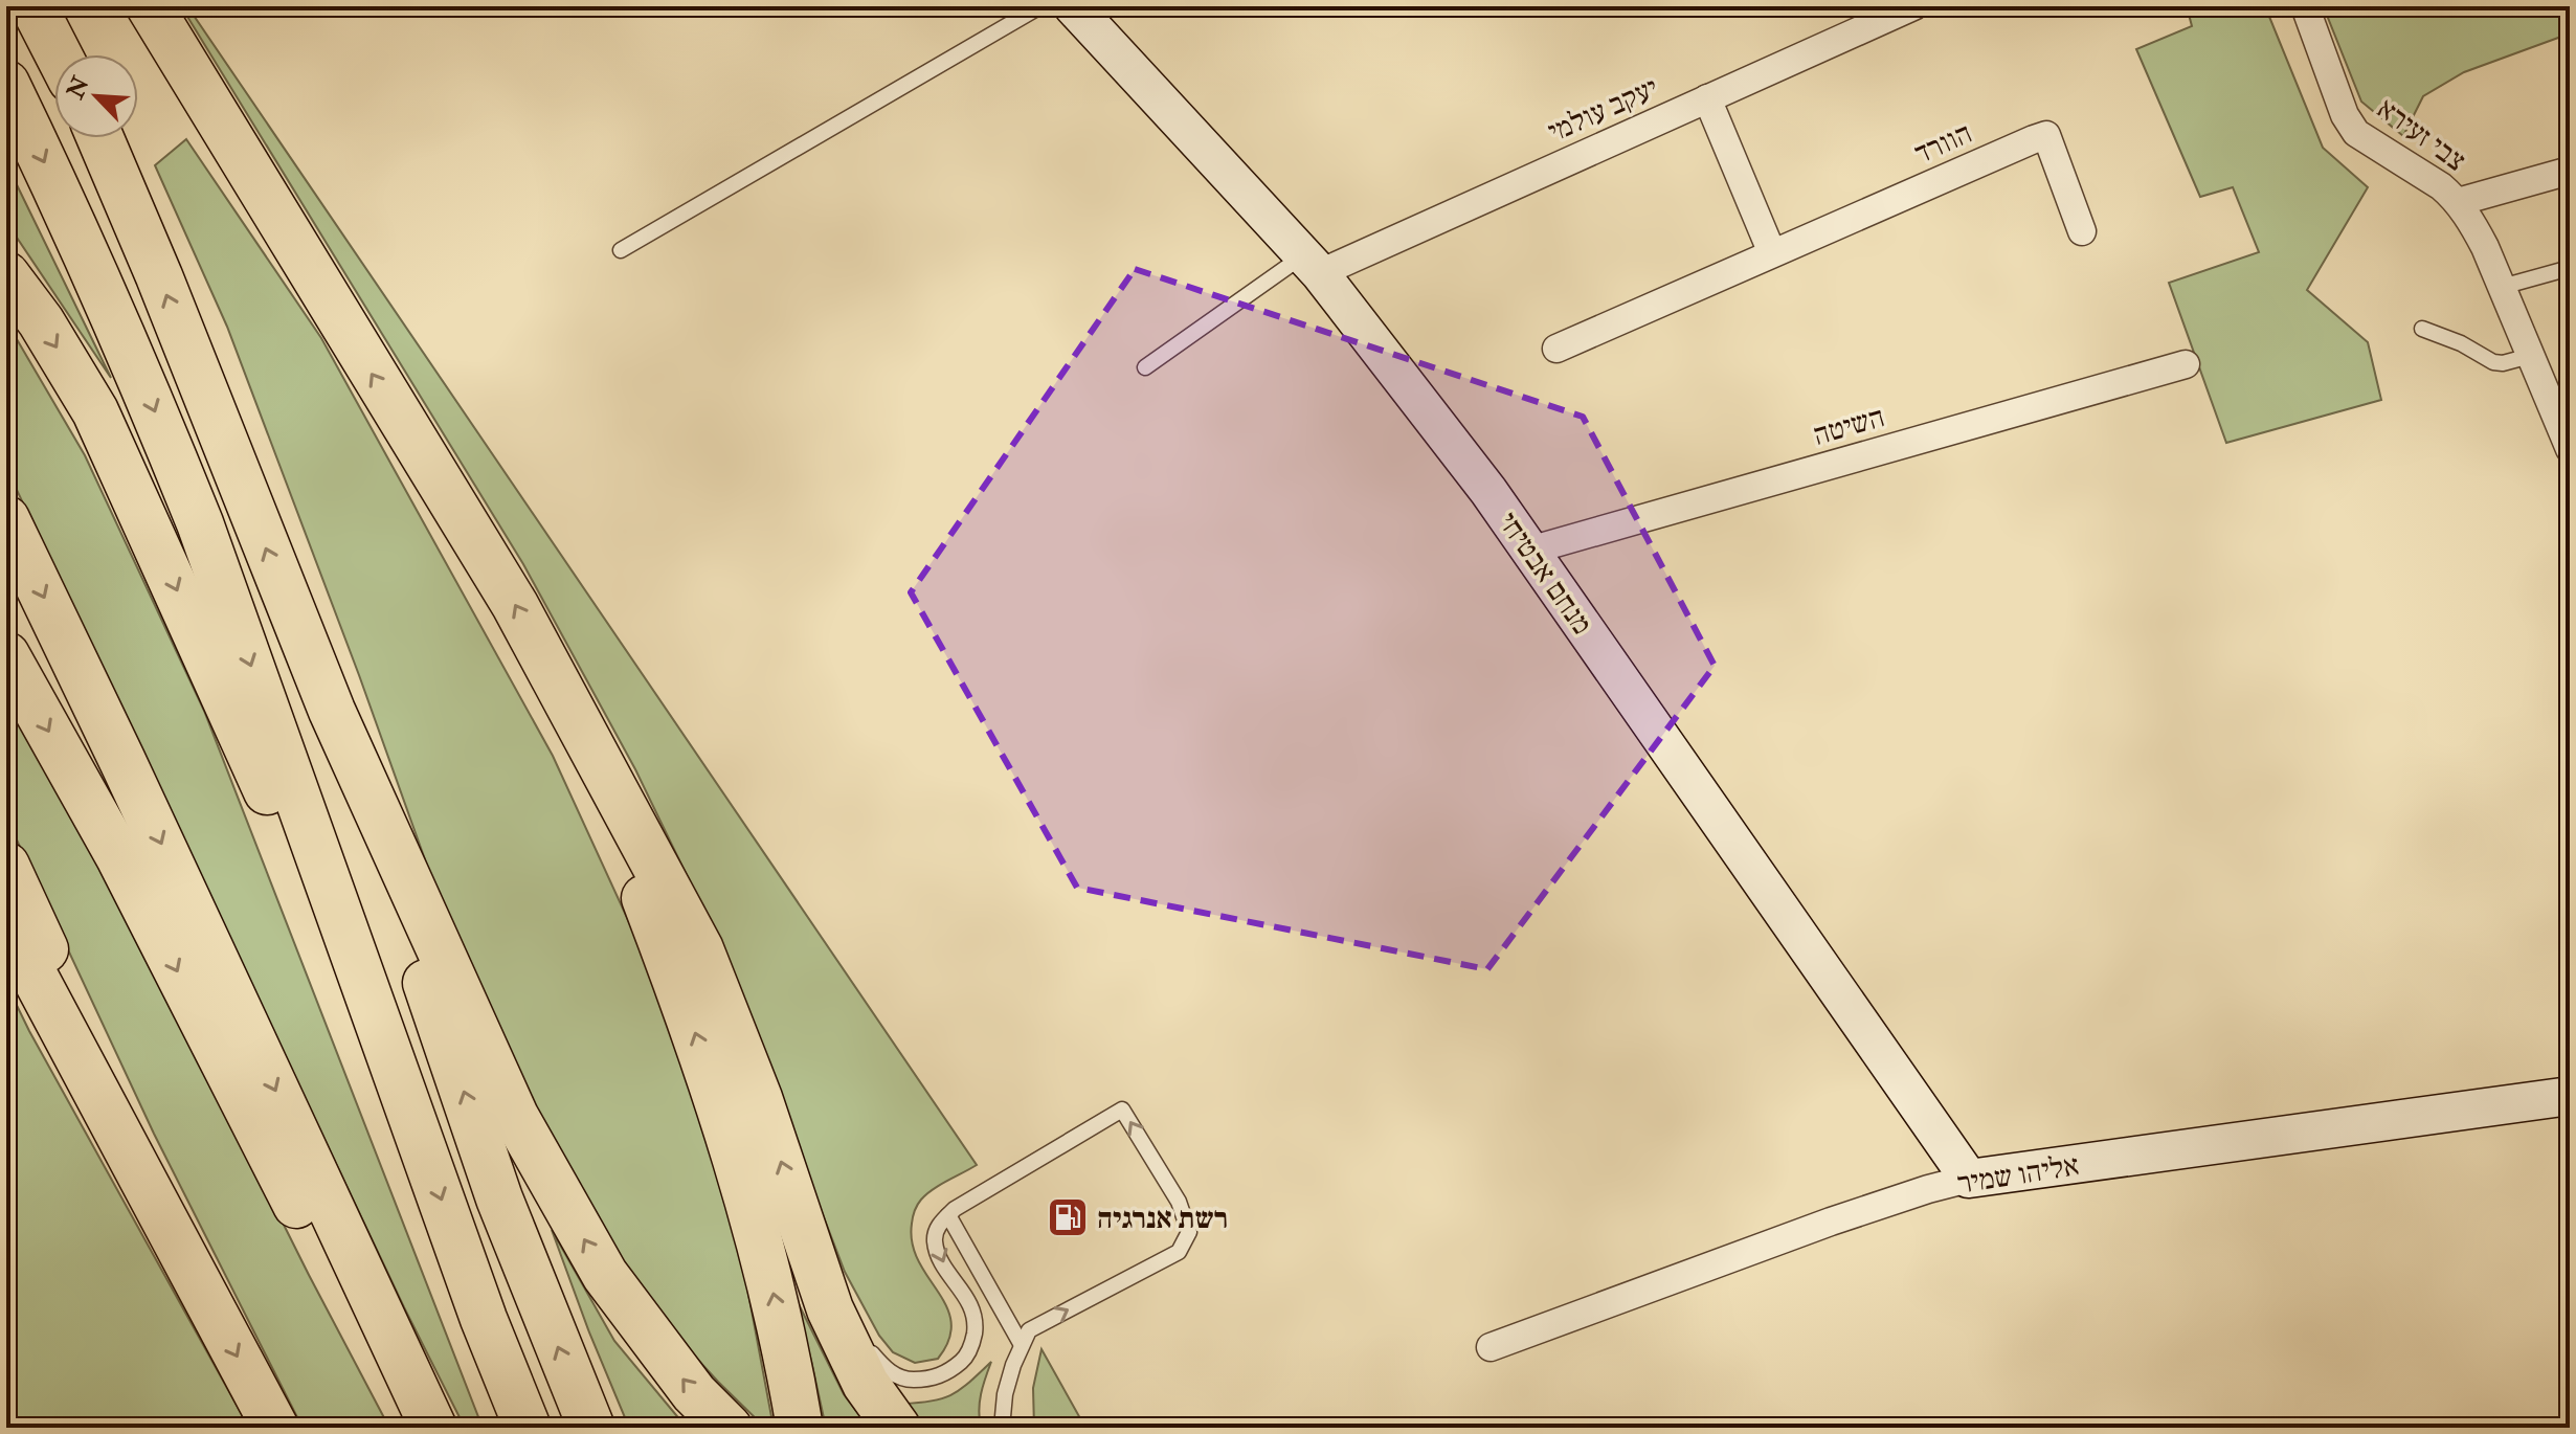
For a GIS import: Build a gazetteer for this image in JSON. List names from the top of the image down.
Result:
{
  "streets": {
    "street": [
      "יעקב עולמי",
      "צבי זעירא",
      "הוורד",
      "השיטה",
      "מנחם אבטיחי",
      "אליהו שמיר"
    ]
  },
  "crossings": [
    ["יעקב עולמי", "מנחם אבטיחי"],
    ["השיטה", "מנחם אבטיחי"],
    ["מנחם אבטיחי", "אליהו שמיר"]
  ],
  "places": {
    "fuel station": ["רשת אנרגיה"]
  },
  "north": "top left"
}
